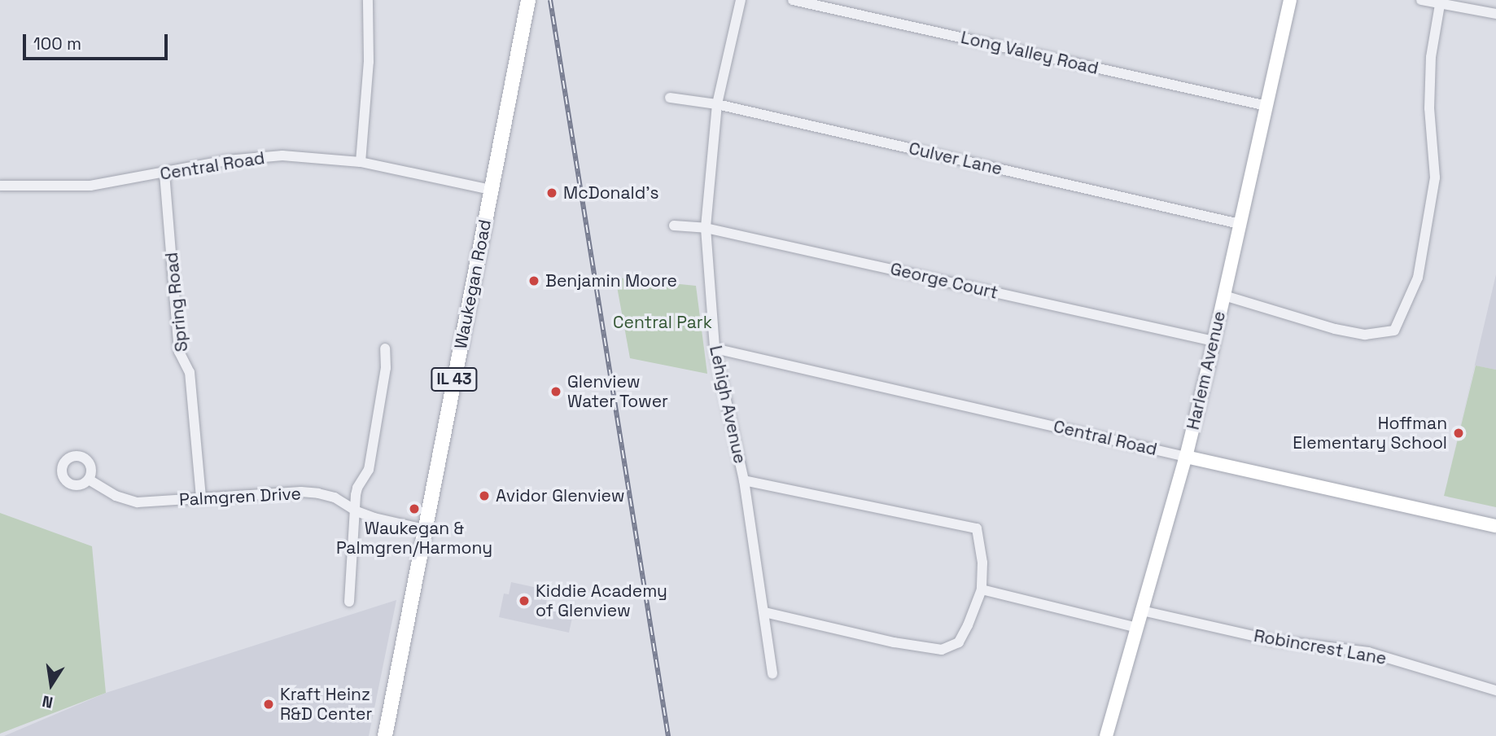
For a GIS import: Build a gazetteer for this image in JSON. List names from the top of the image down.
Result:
{
  "streets": {
    "main road": [
      "Central Road",
      "Waukegan Road",
      "Harlem Avenue",
      "IL 43"
    ],
    "street": [
      "Long Valley Road",
      "Culver Lane",
      "George Court",
      "Spring Road",
      "Lehigh Avenue",
      "Palmgren Drive",
      "Robincrest Lane"
    ]
  },
  "crossings": [
    ["Long Valley Road", "Harlem Avenue"],
    ["Culver Lane", "Harlem Avenue"],
    ["Culver Lane", "Lehigh Avenue"],
    ["Central Road", "Waukegan Road"],
    ["Central Road", "Spring Road"],
    ["Central Road", "Harlem Avenue"],
    ["Central Road", "Lehigh Avenue"],
    ["George Court", "Harlem Avenue"],
    ["George Court", "Lehigh Avenue"],
    ["Waukegan Road", "Palmgren Drive"],
    ["Spring Road", "Palmgren Drive"],
    ["Harlem Avenue", "Robincrest Lane"]
  ],
  "parks": ["Central Park"],
  "places": [
    "McDonald's",
    "Benjamin Moore",
    "Glenview Water Tower",
    "Hoffman Elementary School",
    "Avidor Glenview",
    "Waukegan & Palmgren/Harmony",
    "Kiddie Academy of Glenview",
    "Kraft Heinz R&D Center"
  ],
  "scale_bar": "100 m",
  "north": "bottom"
}
